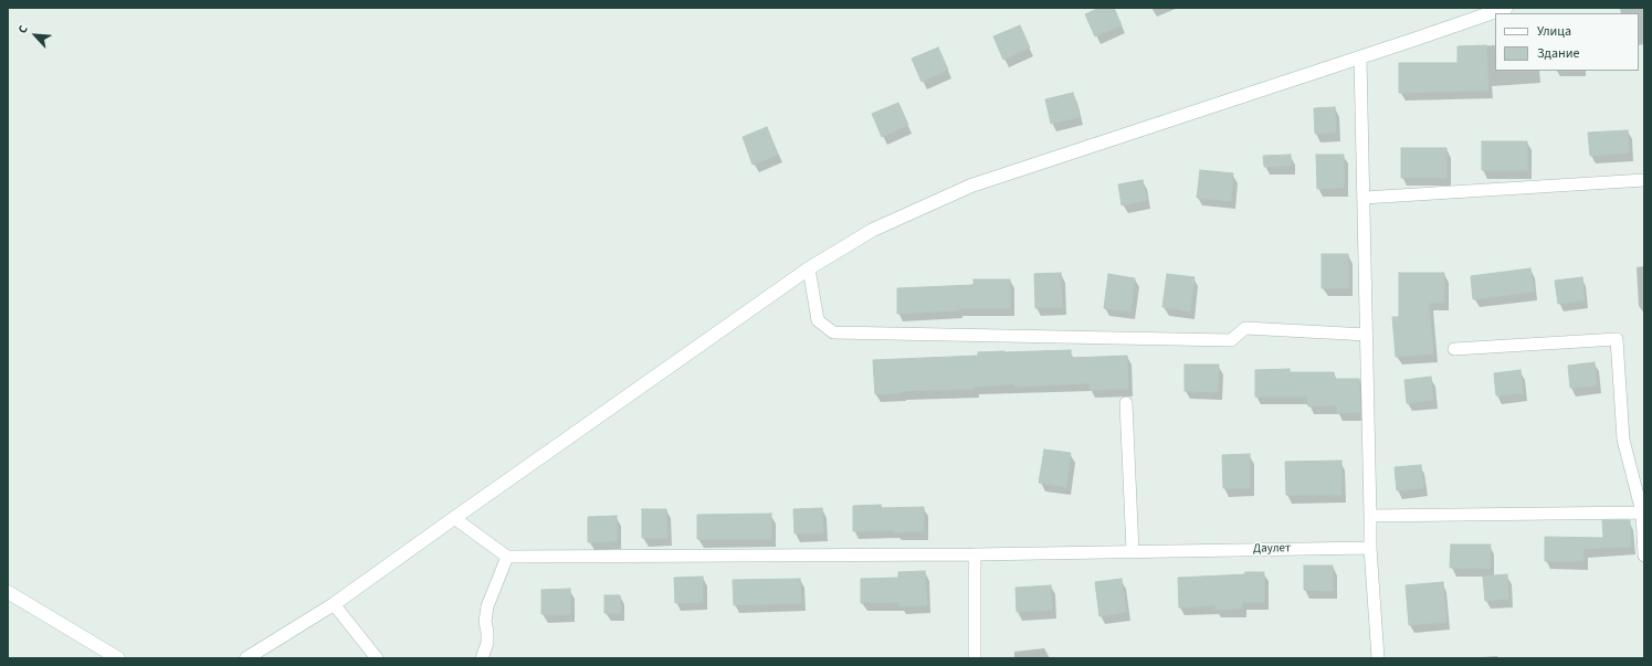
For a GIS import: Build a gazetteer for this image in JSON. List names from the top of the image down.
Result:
{
  "streets": {
    "street": ["Даулет"]
  },
  "legend": ["Улица", "Здание"],
  "north": "top left"
}
